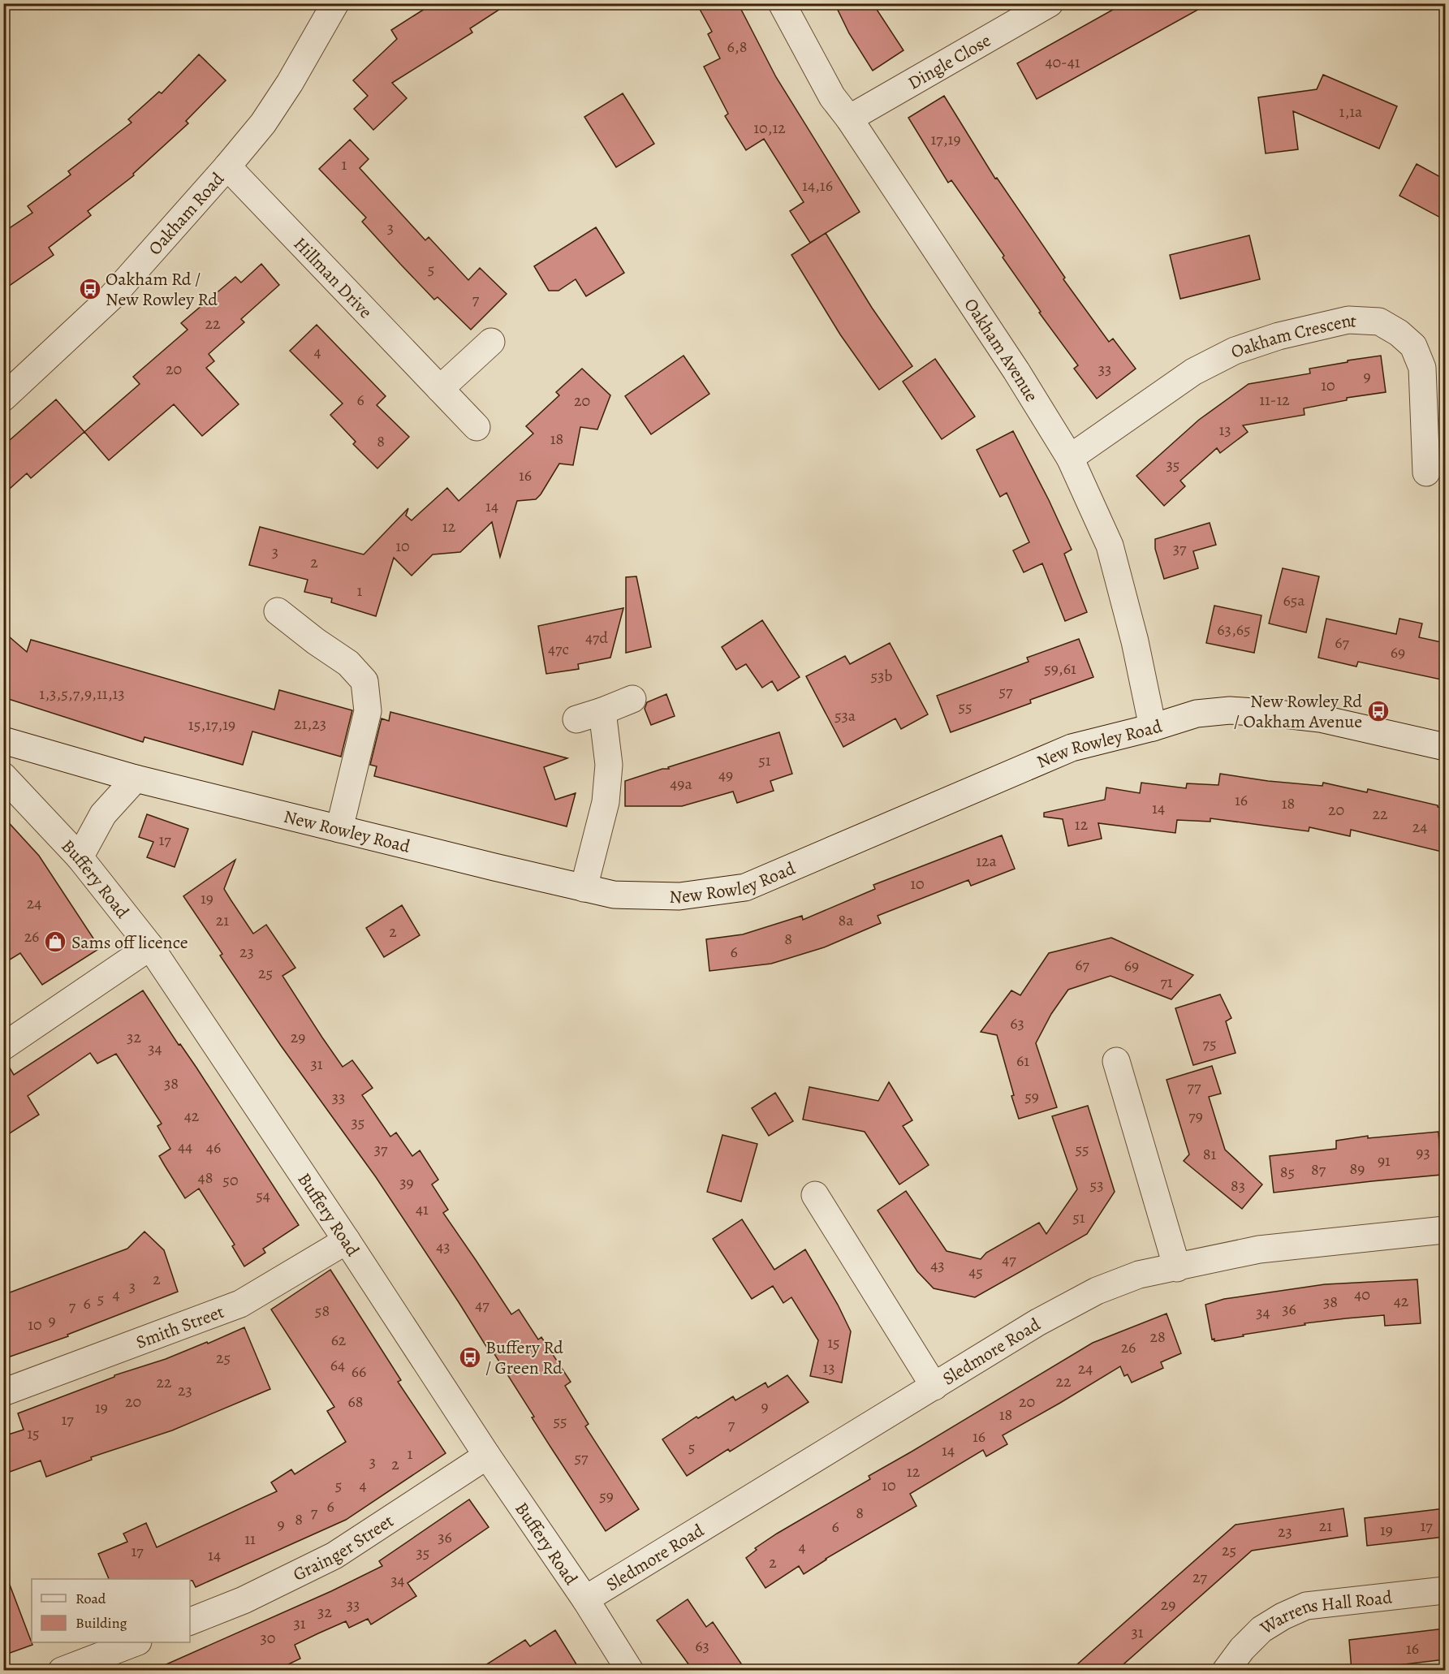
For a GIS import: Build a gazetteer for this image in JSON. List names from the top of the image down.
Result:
{
  "streets": {
    "street": [
      "Dingle Close",
      "Oakham Road",
      "Hillman Drive",
      "Oakham Crescent",
      "Oakham Avenue",
      "New Rowley Road",
      "Buffery Road",
      "Smith Street",
      "Sledmore Road",
      "Grainger Street",
      "Warrens Hall Road"
    ]
  },
  "crossings": [
    ["Dingle Close", "Oakham Avenue"],
    ["Oakham Road", "Hillman Drive"],
    ["Oakham Crescent", "Oakham Avenue"],
    ["Oakham Avenue", "New Rowley Road"],
    ["Buffery Road", "Smith Street"],
    ["Buffery Road", "Sledmore Road"],
    ["Buffery Road", "Grainger Street"]
  ],
  "places": {
    "bus stop": ["Oakham Rd / New Rowley Rd", "New Rowley Rd / Oakham Avenue", "Buffery Rd / Green Rd"],
    "shop": ["Sams off licence"]
  },
  "house_numbers": [
    "6,8",
    "40-41",
    "1,1a",
    "10,12",
    "17,19",
    "1",
    "14,16",
    "3",
    "5",
    "7",
    "22",
    "4",
    "20",
    "33",
    "9",
    "10",
    "6",
    "11-12",
    "20",
    "13",
    "18",
    "8",
    "35",
    "16",
    "14",
    "12",
    "10",
    "37",
    "3",
    "2",
    "1",
    "65a",
    "63,65",
    "47d",
    "67",
    "47c",
    "69",
    "59,61",
    "53b",
    "57",
    "1,3,5,7,9,11,13",
    "55",
    "53a",
    "21,23",
    "15,17,19",
    "51",
    "49",
    "49a",
    "16",
    "18",
    "14",
    "20",
    "22",
    "12",
    "24",
    "17",
    "12a",
    "10",
    "19",
    "24",
    "21",
    "8a",
    "2",
    "26",
    "8",
    "23",
    "6",
    "67",
    "69",
    "25",
    "71",
    "63",
    "32",
    "29",
    "75",
    "34",
    "61",
    "31",
    "38",
    "77",
    "59",
    "33",
    "42",
    "79",
    "35",
    "44",
    "46",
    "37",
    "55",
    "93",
    "81",
    "91",
    "89",
    "87",
    "85",
    "48",
    "50",
    "39",
    "53",
    "83",
    "54",
    "41",
    "51",
    "43",
    "47",
    "43",
    "45",
    "2",
    "3",
    "4",
    "40",
    "5",
    "42",
    "38",
    "6",
    "47",
    "7",
    "36",
    "58",
    "34",
    "9",
    "10",
    "28",
    "62",
    "15",
    "26",
    "25",
    "64",
    "13",
    "24",
    "66",
    "22",
    "22",
    "23",
    "20",
    "68",
    "20",
    "9",
    "19",
    "18",
    "17",
    "55",
    "7",
    "15",
    "16",
    "5",
    "14",
    "1",
    "57",
    "3",
    "2",
    "12",
    "5",
    "4",
    "10",
    "59",
    "6",
    "7",
    "8",
    "8",
    "9",
    "21",
    "17",
    "6",
    "19",
    "23",
    "36",
    "11",
    "4",
    "25",
    "17",
    "35",
    "14",
    "2",
    "27",
    "34",
    "33",
    "29",
    "32",
    "31",
    "31",
    "30",
    "63",
    "16"
  ],
  "legend": ["Road", "Building"]
}
